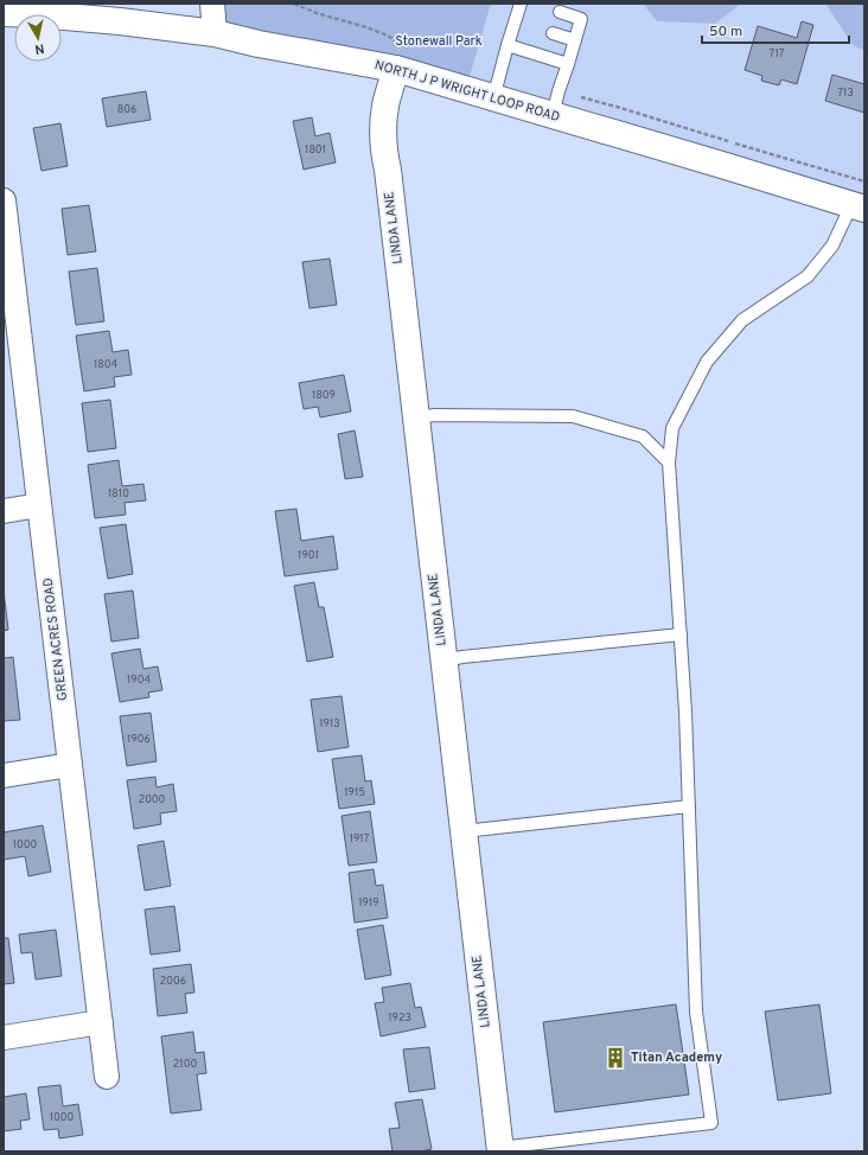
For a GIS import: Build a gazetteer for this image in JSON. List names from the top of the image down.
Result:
{
  "streets": {
    "street": ["NORTH J P WRIGHT LOOP ROAD", "LINDA LANE", "GREEN ACRES ROAD"]
  },
  "crossings": [
    ["NORTH J P WRIGHT LOOP ROAD", "LINDA LANE"]
  ],
  "parks": ["Stonewall Park"],
  "places": {
    "building": ["Titan Academy"]
  },
  "house_numbers": [
    "717",
    "713",
    "806",
    "1801",
    "1804",
    "1809",
    "1810",
    "1901",
    "1904",
    "1913",
    "1906",
    "1915",
    "2000",
    "1917",
    "1000",
    "1919",
    "2006",
    "1923",
    "2100",
    "1000"
  ],
  "scale_bar": "50 m",
  "north": "bottom"
}
